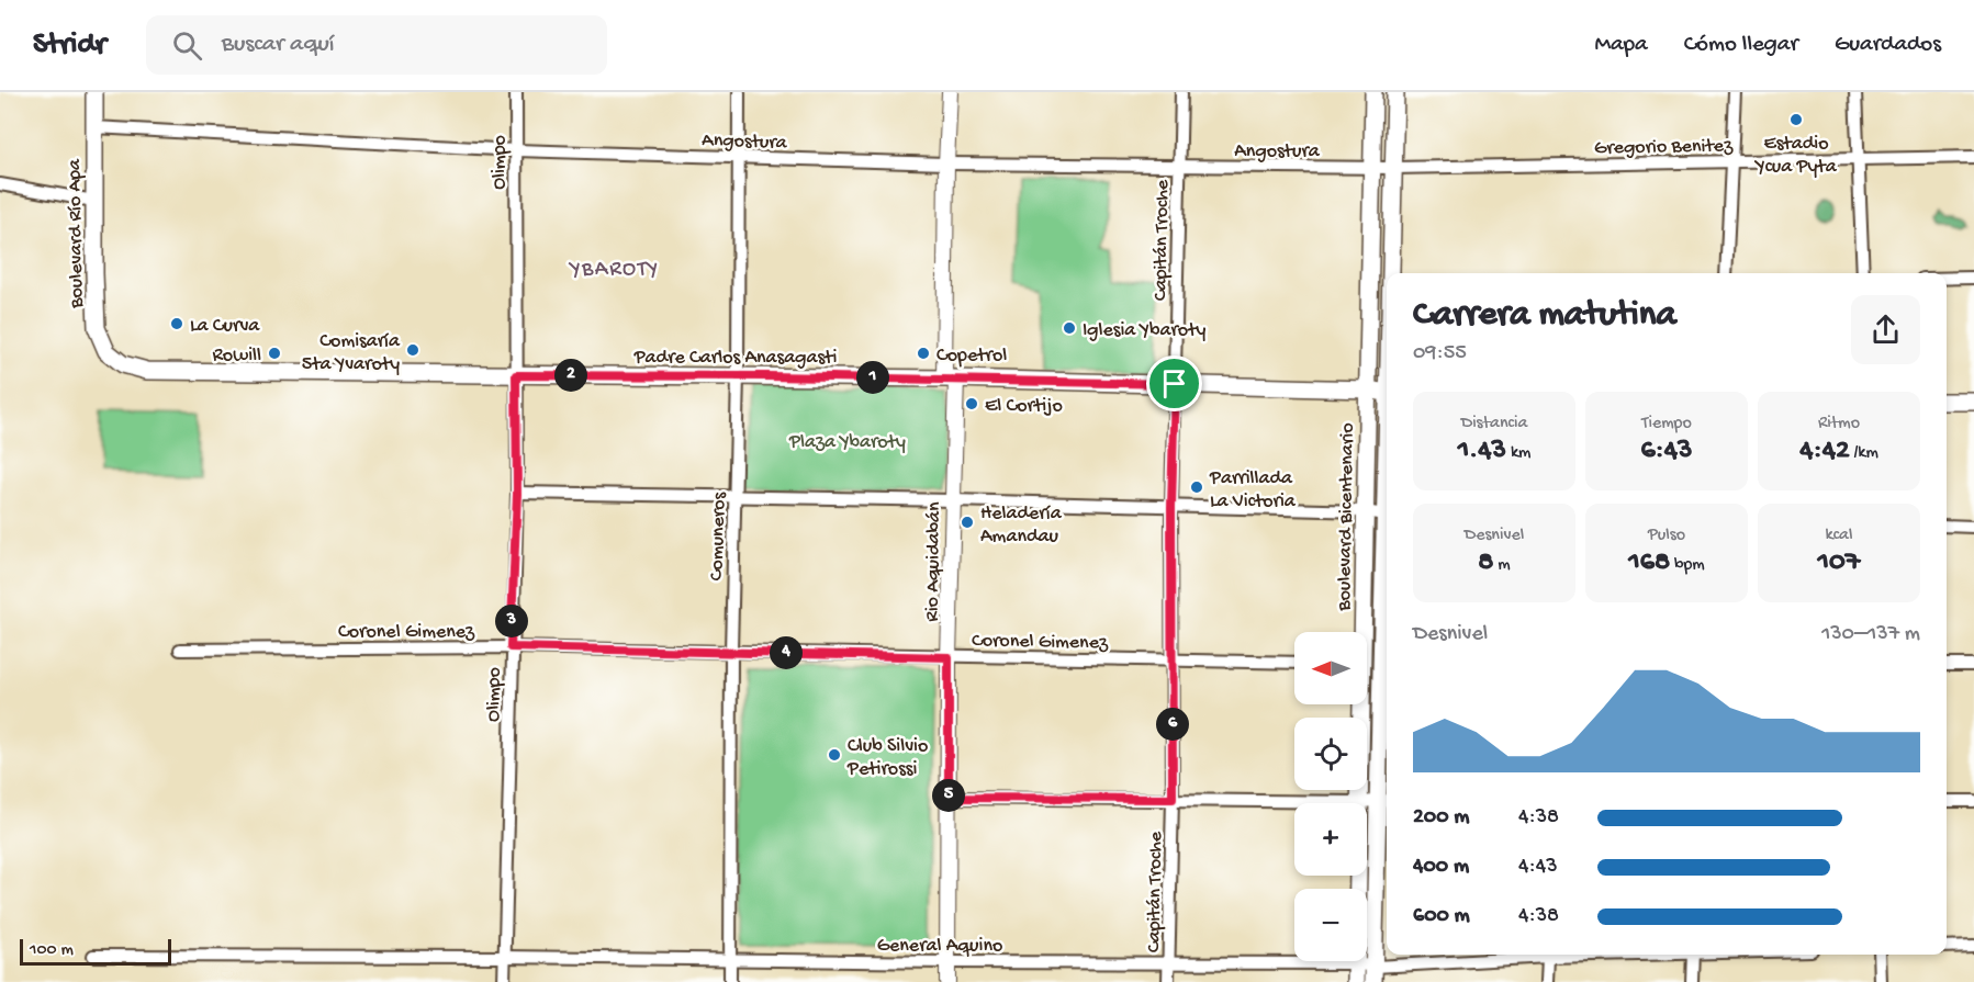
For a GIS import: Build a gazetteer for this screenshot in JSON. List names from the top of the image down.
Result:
{
  "streets": {
    "main road": ["Boulevard Río Apa", "Padre Carlos Anasagasti", "Boulevard Bicentenario"],
    "street": [
      "Angostura",
      "Gregorio Benitez",
      "Olimpo",
      "Capitán Troche",
      "Comuneros",
      "Rio Aquidabán",
      "Coronel Gimenez",
      "General Aquino"
    ]
  },
  "crossings": [
    ["Angostura", "Gregorio Benitez"],
    ["Angostura", "Olimpo"],
    ["Angostura", "Boulevard Río Apa"],
    ["Angostura", "Capitán Troche"],
    ["Angostura", "Boulevard Bicentenario"],
    ["Angostura", "Comuneros"],
    ["Angostura", "Rio Aquidabán"],
    ["Gregorio Benitez", "Boulevard Bicentenario"],
    ["Olimpo", "Padre Carlos Anasagasti"],
    ["Olimpo", "Coronel Gimenez"],
    ["Olimpo", "General Aquino"],
    ["Boulevard Río Apa", "Padre Carlos Anasagasti"],
    ["Capitán Troche", "Padre Carlos Anasagasti"],
    ["Capitán Troche", "Coronel Gimenez"],
    ["Capitán Troche", "General Aquino"],
    ["Padre Carlos Anasagasti", "Boulevard Bicentenario"],
    ["Padre Carlos Anasagasti", "Comuneros"],
    ["Padre Carlos Anasagasti", "Rio Aquidabán"],
    ["Boulevard Bicentenario", "General Aquino"],
    ["Comuneros", "Coronel Gimenez"],
    ["Comuneros", "General Aquino"],
    ["Rio Aquidabán", "Coronel Gimenez"],
    ["Rio Aquidabán", "General Aquino"]
  ],
  "districts": ["YBAROTY"],
  "parks": ["Plaza Ybaroty"],
  "places": [
    "Estadio Ycua Pyta",
    "La Curva",
    "Iglesia Ybaroty",
    "Comisaría 5ta Yvaroty",
    "Rowill",
    "Copetrol",
    "El Cortijo",
    "Parrillada La Victoria",
    "Heladería Amandau",
    "Club Silvio Petirossi"
  ],
  "scale_bar": "100 m",
  "north": "left",
  "page": {
    "header": "Stridr",
    "search": "Buscar aquí",
    "nav": ["Mapa", "Cómo llegar", "Guardados"],
    "heading": ["Carrera matutina", "09:55"],
    "pins": [
      "2",
      "1",
      "3",
      "4",
      "6",
      "5"
    ],
    "stats": [
      ["Distancia", "1.43 km"],
      ["Tiempo", "6:43"],
      ["Ritmo", "4:42 /km"],
      ["Desnivel", "8 m"],
      ["Pulso", "168 bpm"],
      ["kcal", "107"]
    ],
    "chart": ["Desnivel", "130–137 m"],
    "map_buttons": ["+", "−"],
    "list": [
      {
        "name": "200 m",
        "note": "4:38"
      },
      {
        "name": "400 m",
        "note": "4:43"
      },
      {
        "name": "600 m",
        "note": "4:38"
      }
    ],
    "scale": "100 m"
  }
}
